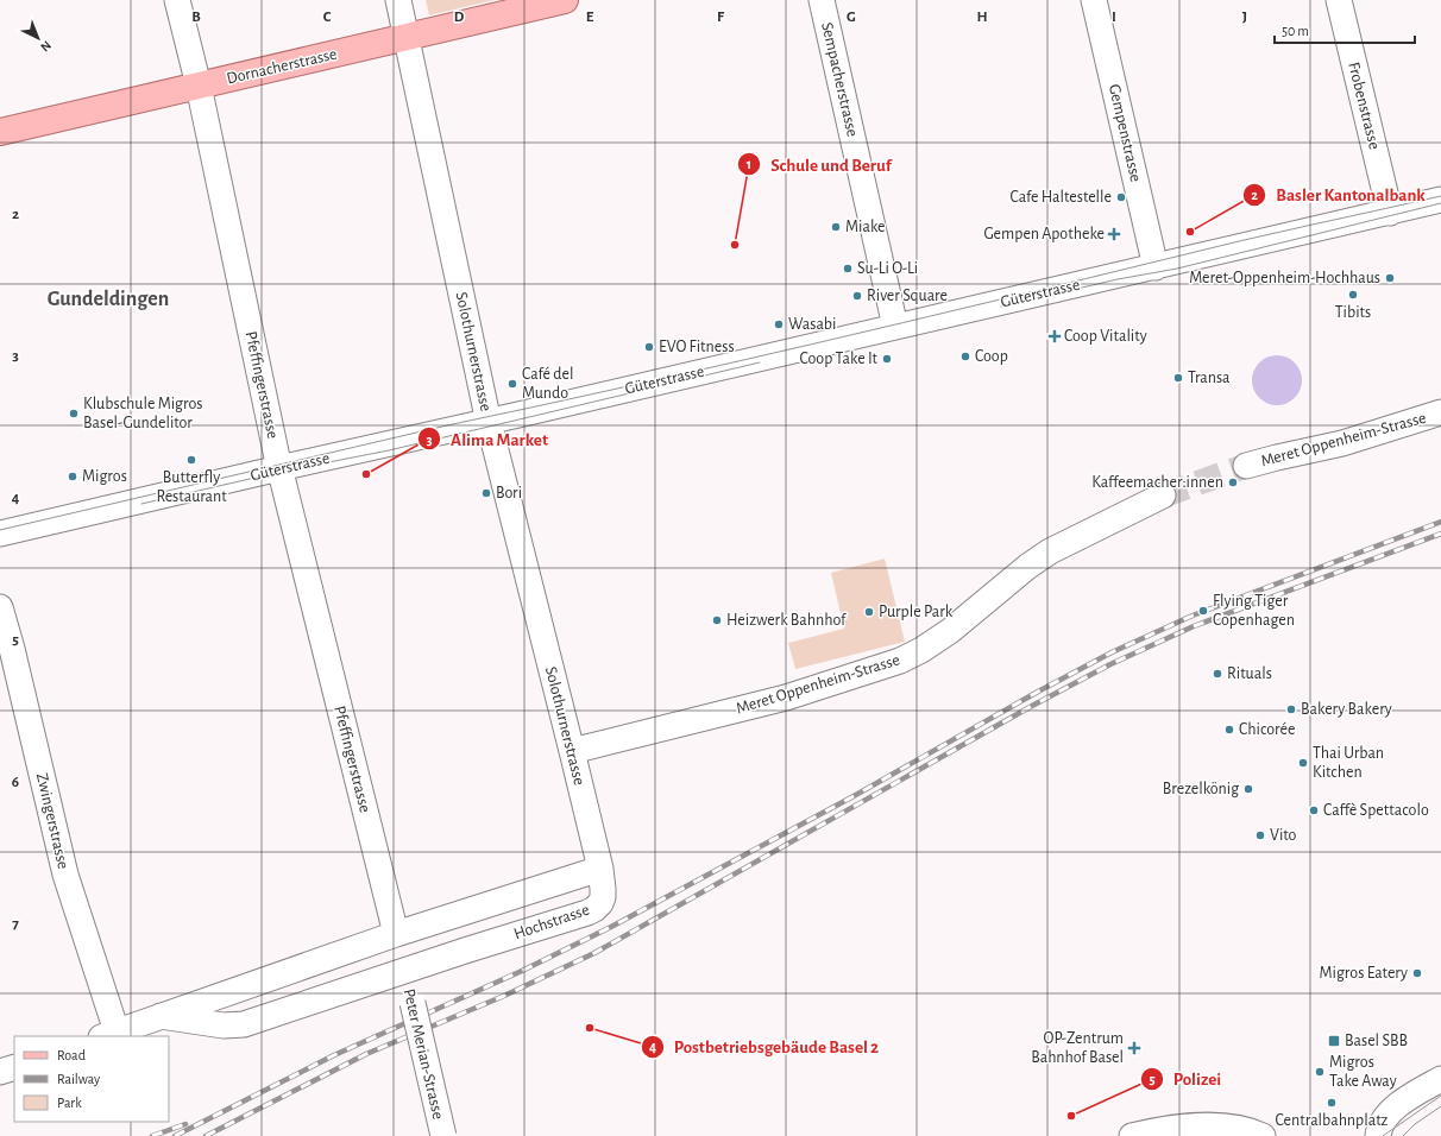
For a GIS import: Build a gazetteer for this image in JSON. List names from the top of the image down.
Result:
{
  "streets": {
    "main road": ["Dornacherstrasse"],
    "street": [
      "Sempacherstrasse",
      "Frobenstrasse",
      "Gempenstrasse",
      "Güterstrasse",
      "Solothurnerstrasse",
      "Pfeffingerstrasse",
      "Meret Oppenheim-Strasse",
      "Zwingerstrasse",
      "Hochstrasse",
      "Peter Merian-Strasse"
    ]
  },
  "crossings": [
    ["Dornacherstrasse", "Solothurnerstrasse"],
    ["Dornacherstrasse", "Pfeffingerstrasse"],
    ["Sempacherstrasse", "Güterstrasse"],
    ["Frobenstrasse", "Güterstrasse"],
    ["Gempenstrasse", "Güterstrasse"],
    ["Güterstrasse", "Solothurnerstrasse"],
    ["Güterstrasse", "Pfeffingerstrasse"],
    ["Solothurnerstrasse", "Meret Oppenheim-Strasse"],
    ["Solothurnerstrasse", "Hochstrasse"],
    ["Pfeffingerstrasse", "Hochstrasse"],
    ["Zwingerstrasse", "Hochstrasse"],
    ["Hochstrasse", "Peter Merian-Strasse"]
  ],
  "districts": ["Gundeldingen"],
  "places": {
    "other": [
      "Cafe Haltestelle",
      "Miake",
      "Basler Kantonalbank",
      "Schule und Beruf",
      "Su-Li O-Li",
      "Meret-Oppenheim-Hochhaus",
      "Tibits",
      "River Square",
      "Wasabi",
      "EVO Fitness",
      "Coop",
      "Coop Take It",
      "Transa",
      "Café del Mundo",
      "Klubschule Migros Basel-Gundelitor",
      "Butterfly Restaurant",
      "Alima Market",
      "Migros",
      "Kaffeemacher:innen",
      "Bori",
      "Flying Tiger Copenhagen",
      "Purple Park",
      "Heizwerk Bahnhof",
      "Rituals",
      "Bakery Bakery",
      "Chicorée",
      "Thai Urban Kitchen",
      "Brezelkönig",
      "Caffè Spettacolo",
      "Vito",
      "Migros Eatery",
      "Postbetriebsgebäude Basel 2",
      "Migros Take Away",
      "Centralbahnplatz",
      "Polizei"
    ],
    "health": ["Gempen Apotheke", "Coop Vitality", "OP-Zentrum Bahnhof Basel"],
    "transit": ["Basel SBB"]
  },
  "legend": ["Road", "Railway", "Park"],
  "scale_bar": "50 m",
  "north": "bottom right",
  "grid": {
    "columns": [
      "B",
      "C",
      "D",
      "E",
      "F",
      "G",
      "H",
      "I",
      "J"
    ],
    "rows": [
      "2",
      "3",
      "4",
      "5",
      "6",
      "7"
    ]
  }
}
